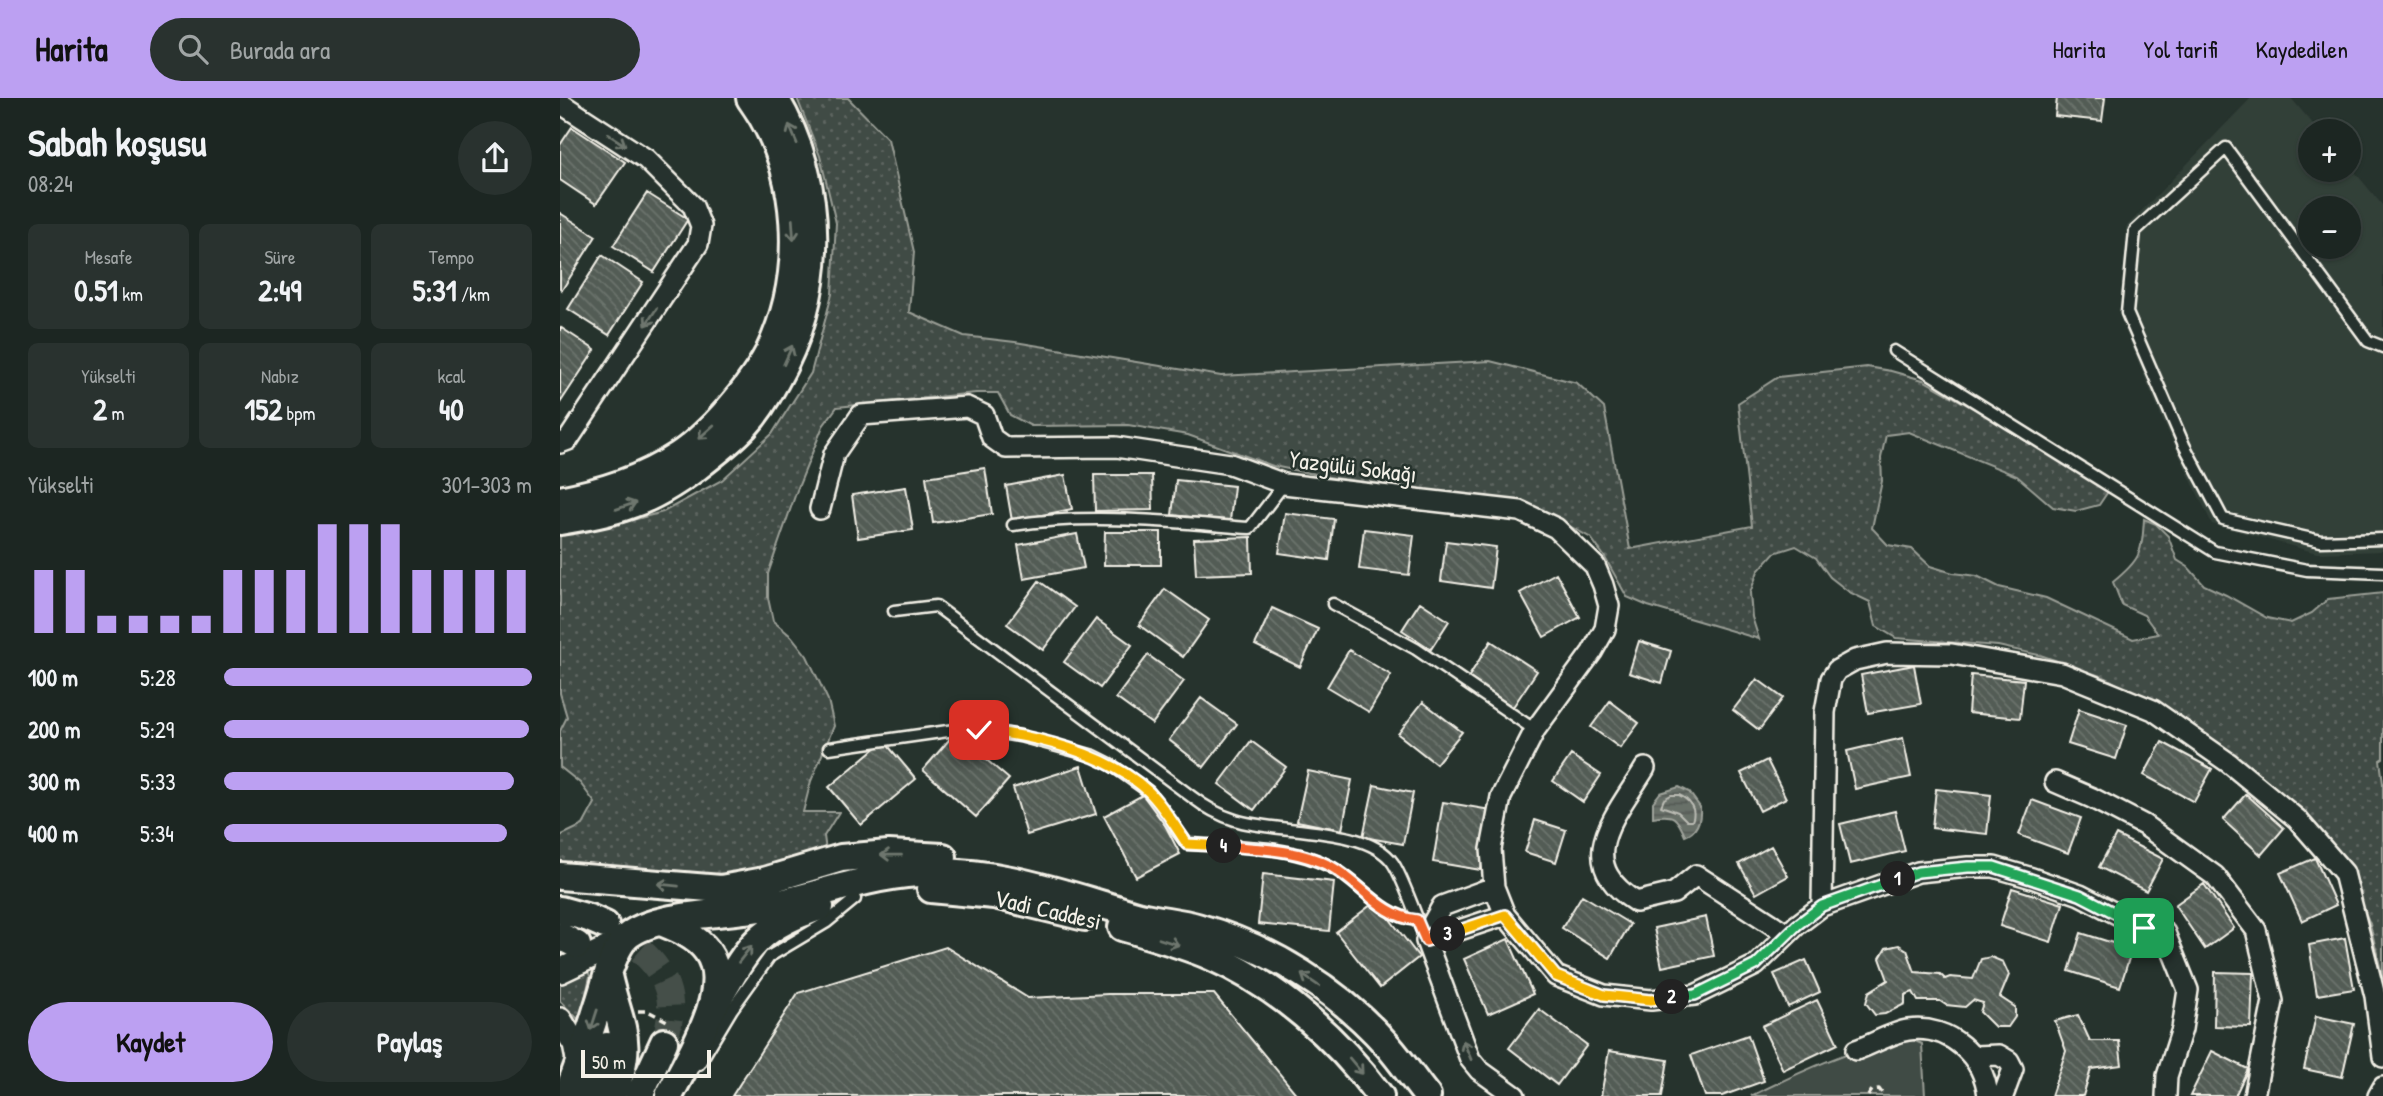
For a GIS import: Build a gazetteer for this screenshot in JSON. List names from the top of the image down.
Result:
{
  "streets": {
    "main road": ["Vadi Caddesi"],
    "street": ["Yazgülü Sokağı"]
  },
  "scale_bar": "50 m",
  "page": {
    "header": "Harita",
    "search": "Burada ara",
    "nav": ["Harita", "Yol tarifi", "Kaydedilen"],
    "heading": ["Sabah koşusu", "08:24"],
    "map_buttons": ["+", "−"],
    "stats": [
      ["Mesafe", "0.51 km"],
      ["Süre", "2:49"],
      ["Tempo", "5:31 /km"],
      ["Yükselti", "2 m"],
      ["Nabız", "152 bpm"],
      ["kcal", "40"]
    ],
    "chart": ["Yükselti", "301–303 m"],
    "list": [
      {
        "name": "100 m",
        "note": "5:28"
      },
      {
        "name": "200 m",
        "note": "5:29"
      },
      {
        "name": "300 m",
        "note": "5:33"
      },
      {
        "name": "400 m",
        "note": "5:34"
      }
    ],
    "pins": [
      "4",
      "1",
      "3",
      "2"
    ],
    "buttons": ["Kaydet", "Paylaş"],
    "scale": "50 m"
  }
}
